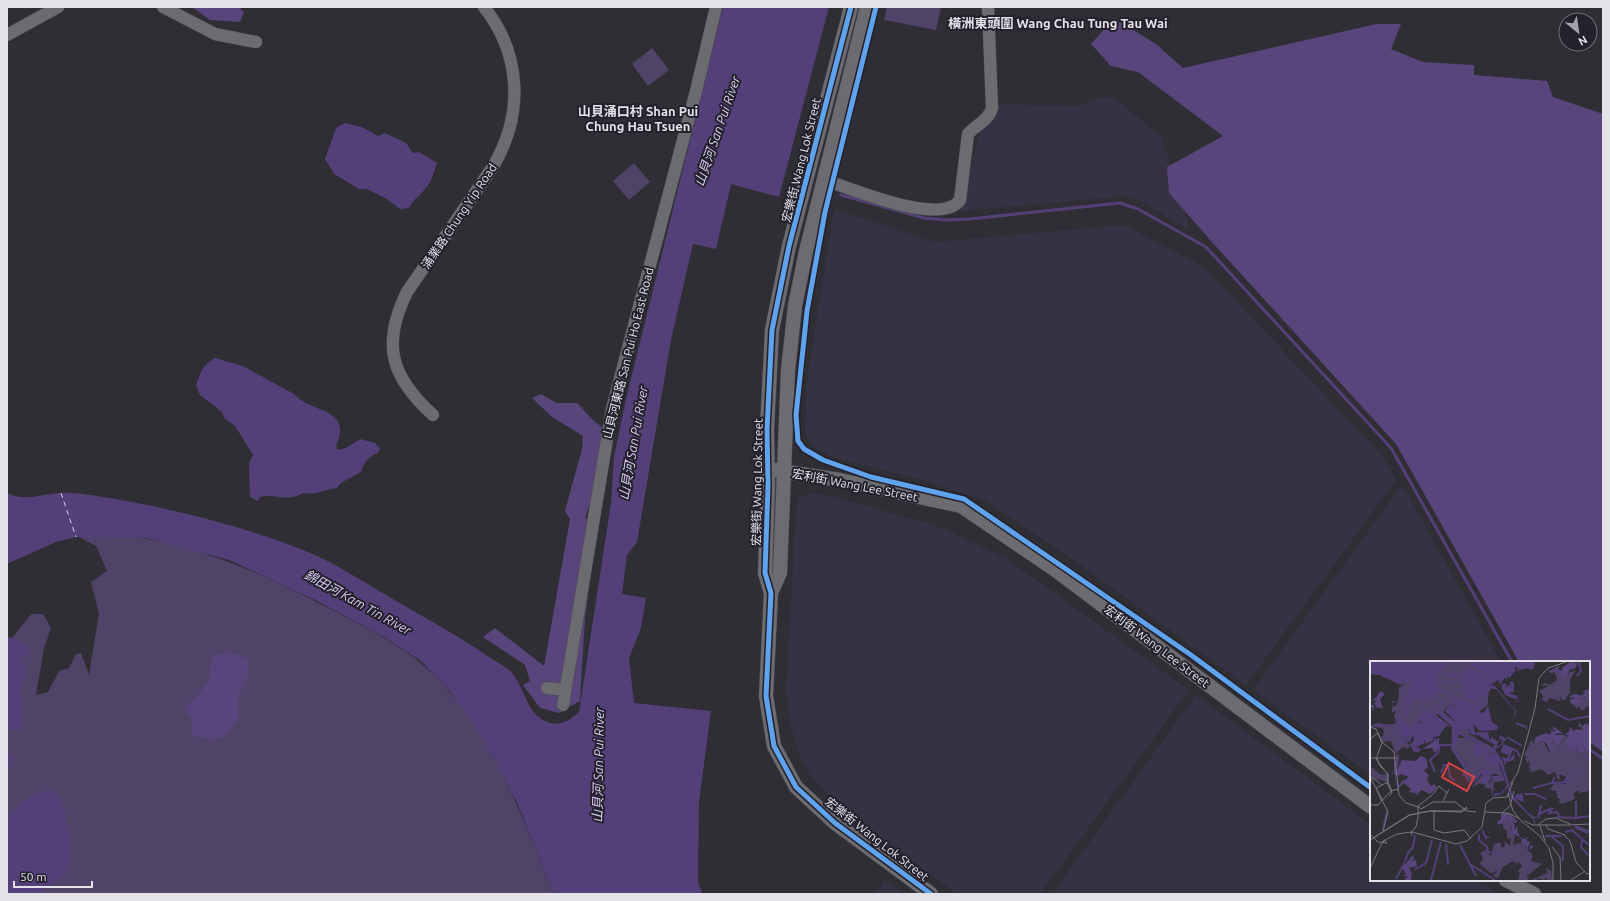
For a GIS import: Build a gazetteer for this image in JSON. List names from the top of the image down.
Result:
{
  "streets": {
    "street": [
      "宏樂街 Wang Lok Street",
      "涌業路 Chung Yip Road",
      "山貝河東路 San Pui Ho East Road",
      "宏利街 Wang Lee Street"
    ]
  },
  "crossings": [
    ["宏樂街 Wang Lok Street", "宏利街 Wang Lee Street"]
  ],
  "districts": ["橫洲東頭圍 Wang Chau Tung Tau Wai", "山貝涌口村 Shan Pui Chung Hau Tsuen"],
  "water": ["山貝河 San Pui River", "錦田河 Kam Tin River"],
  "scale_bar": "50 m",
  "north": "bottom right"
}
